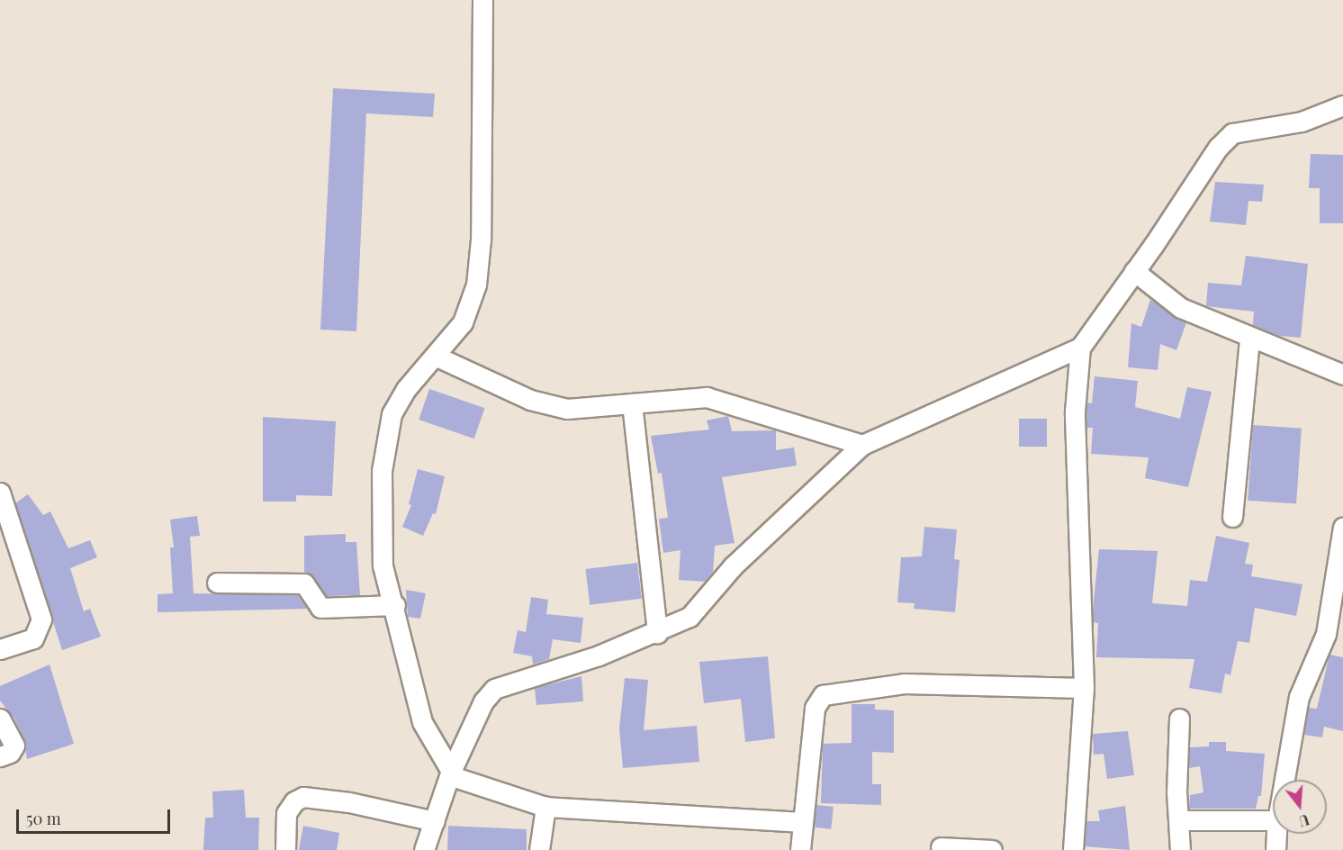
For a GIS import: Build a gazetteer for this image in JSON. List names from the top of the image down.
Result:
{
  "scale_bar": "50 m",
  "north": "bottom"
}
